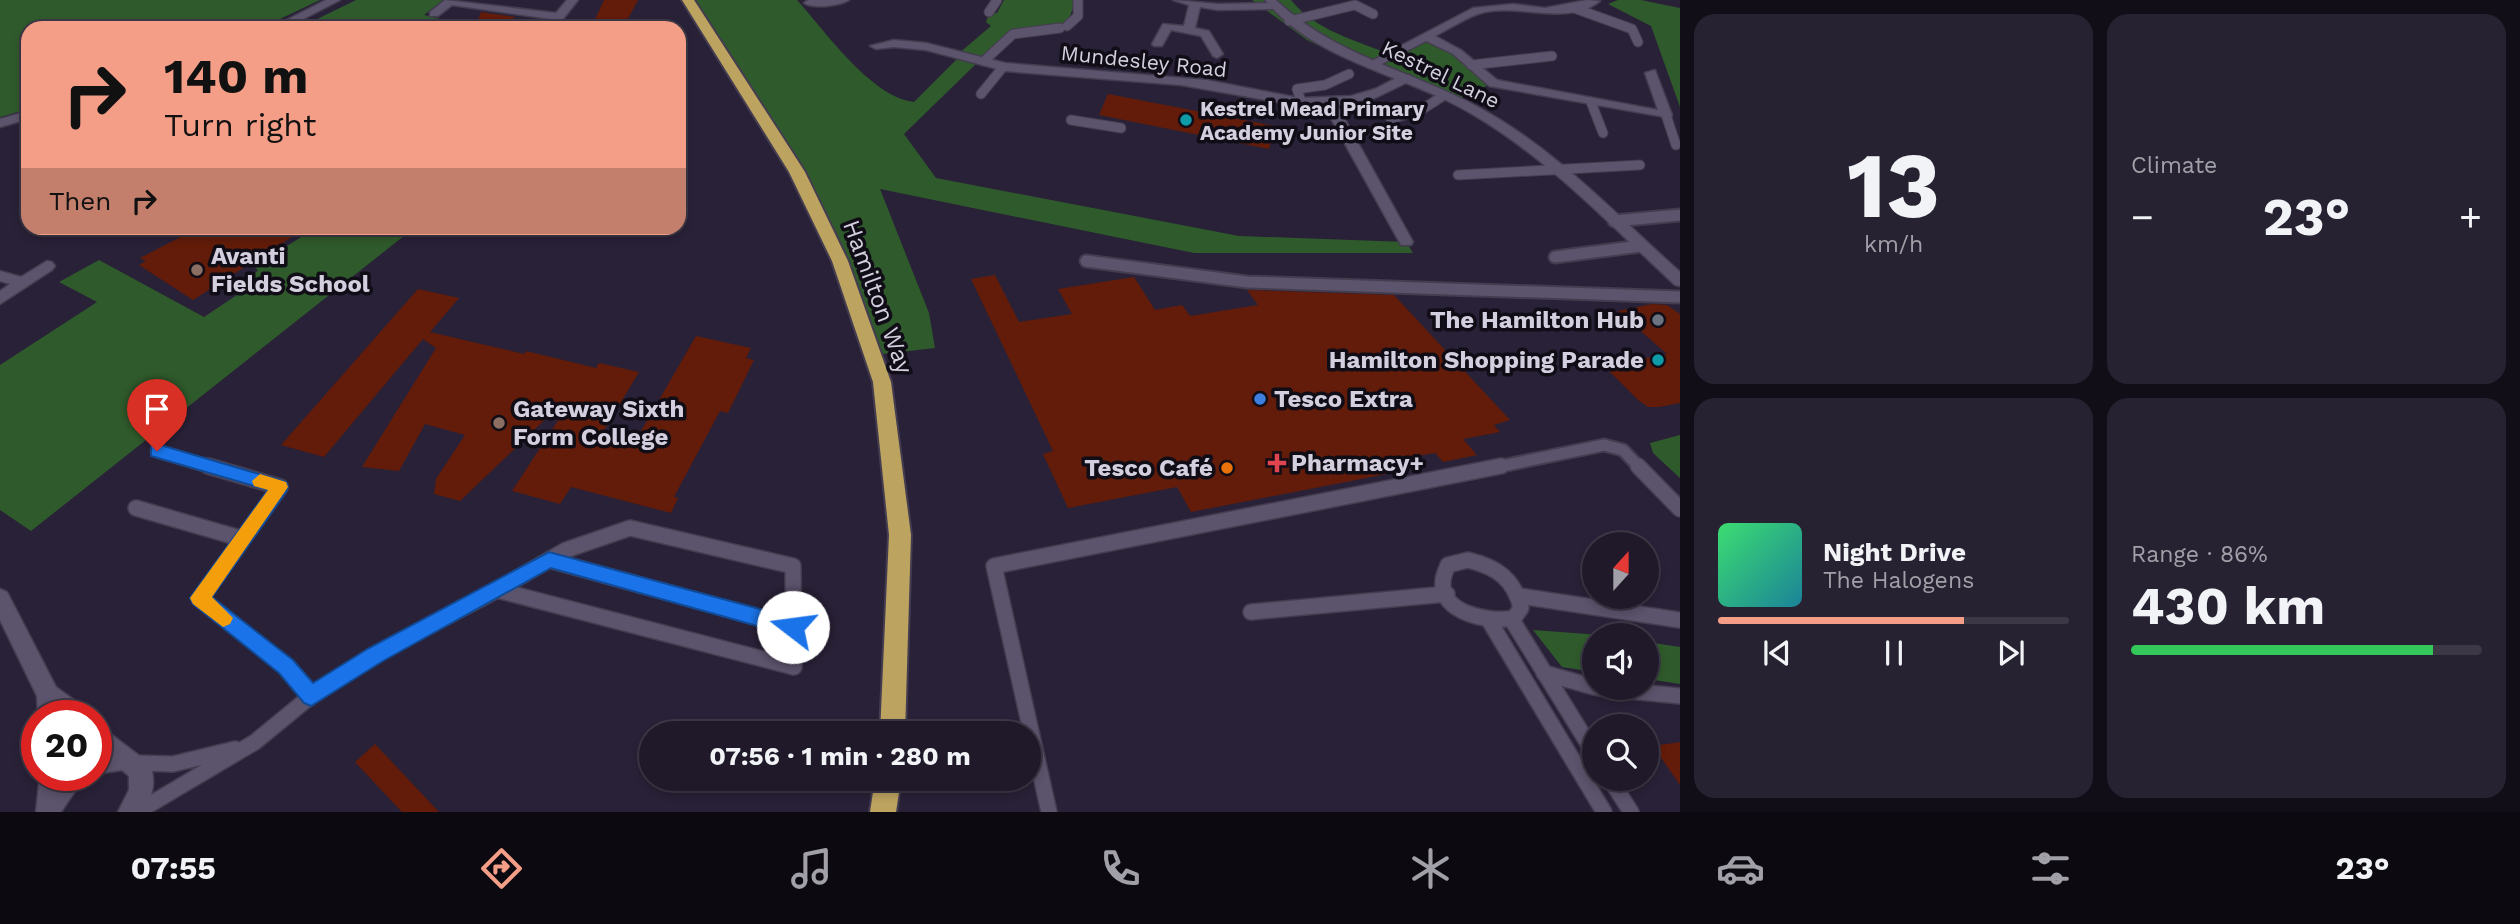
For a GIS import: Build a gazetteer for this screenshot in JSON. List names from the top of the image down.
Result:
{
  "streets": {
    "highway": ["Hamilton Way"],
    "street": ["Mundesley Road", "Kestrel Lane"]
  },
  "crossings": [
    ["Mundesley Road", "Kestrel Lane"]
  ],
  "places": {
    "other": [
      "Kestrel Mead Primary Academy Junior Site",
      "Avanti Fields School",
      "The Hamilton Hub",
      "Hamilton Shopping Parade",
      "Tesco Extra",
      "Gateway Sixth Form College",
      "Tesco Café"
    ],
    "health": ["Pharmacy+"]
  },
  "north": "top",
  "page": {
    "tile": [
      ["13", "km/h"],
      "Climate",
      ["Range · 86%", "430 km"]
    ],
    "turn": ["140 m", "Turn right"],
    "then": "Then",
    "heat": ["−", "23°", "+"],
    "song": ["Night Drive", "The Halogens"],
    "limit": "20",
    "trip": "07:56 · 1 min · 280 m",
    "tabs": ["07:55", "23°"]
  }
}
